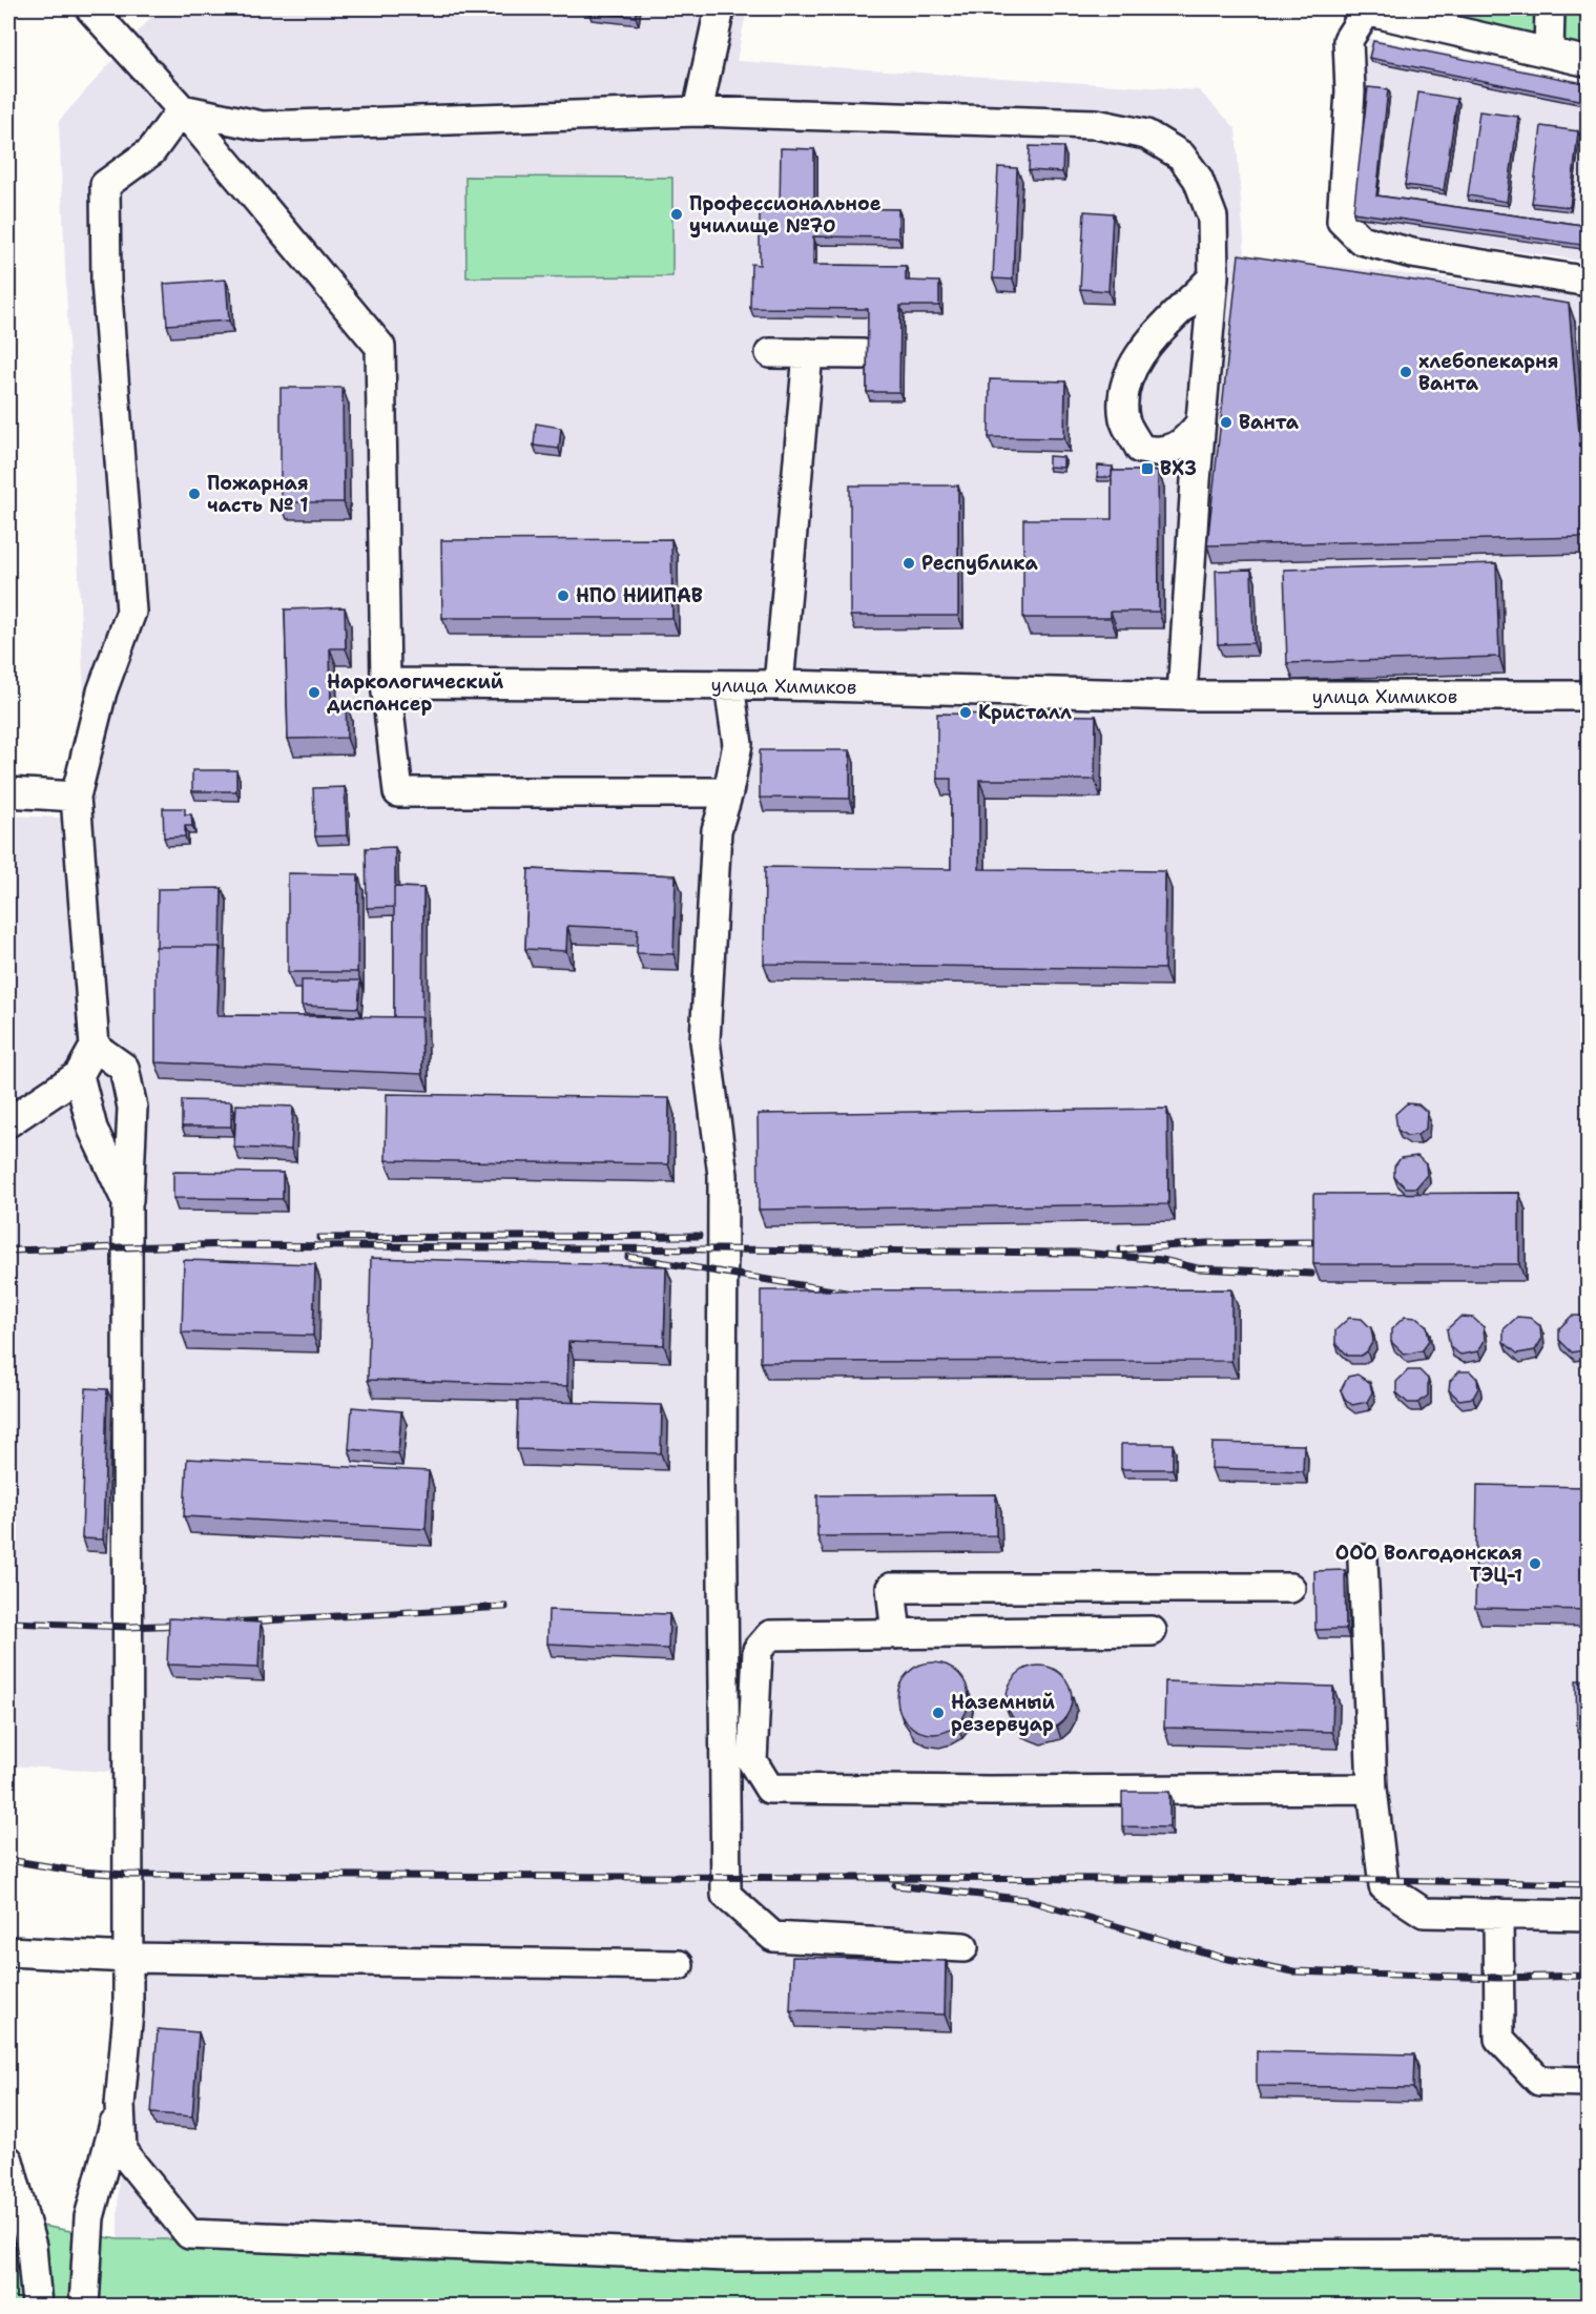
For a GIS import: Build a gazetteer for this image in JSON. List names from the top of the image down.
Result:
{
  "streets": {
    "street": ["улица Химиков"]
  },
  "places": {
    "other": [
      "Профессиональное училище №70",
      "хлебопекарня Ванта",
      "Ванта",
      "Пожарная часть № 1",
      "Республика",
      "НПО НИИПАВ",
      "Наркологический диспансер",
      "Кристалл",
      "ООО Волгодонская ТЭЦ-1",
      "Наземный резервуар"
    ],
    "transit": ["ВХЗ"]
  }
}
